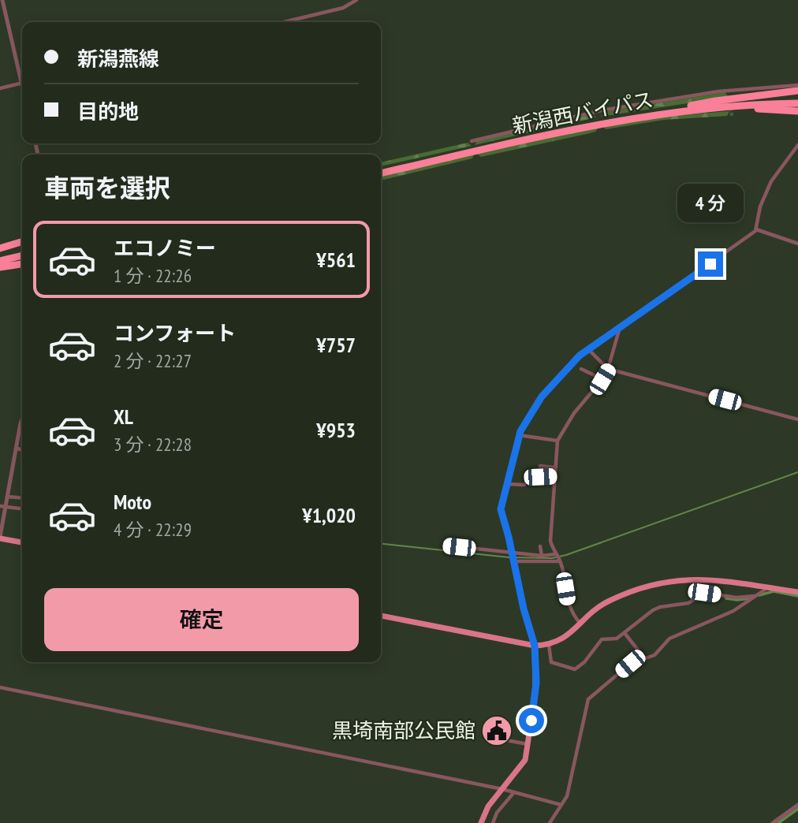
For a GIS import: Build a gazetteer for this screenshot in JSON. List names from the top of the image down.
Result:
{
  "streets": {
    "highway": ["新潟西バイパス"]
  },
  "places": {
    "public building": ["黒埼南部公民館"]
  },
  "page": {
    "banner": ["新潟燕線", "目的地"],
    "heading": "車両を選択",
    "bubble": "4 分",
    "list": [
      {
        "name": "エコノミー",
        "note": "1 分 · 22:26",
        "value": "¥561"
      },
      {
        "name": "コンフォート",
        "note": "2 分 · 22:27",
        "value": "¥757"
      },
      {
        "name": "XL",
        "note": "3 分 · 22:28",
        "value": "¥953"
      },
      {
        "name": "Moto",
        "note": "4 分 · 22:29",
        "value": "¥1,020"
      }
    ],
    "buttons": "確定"
  }
}
